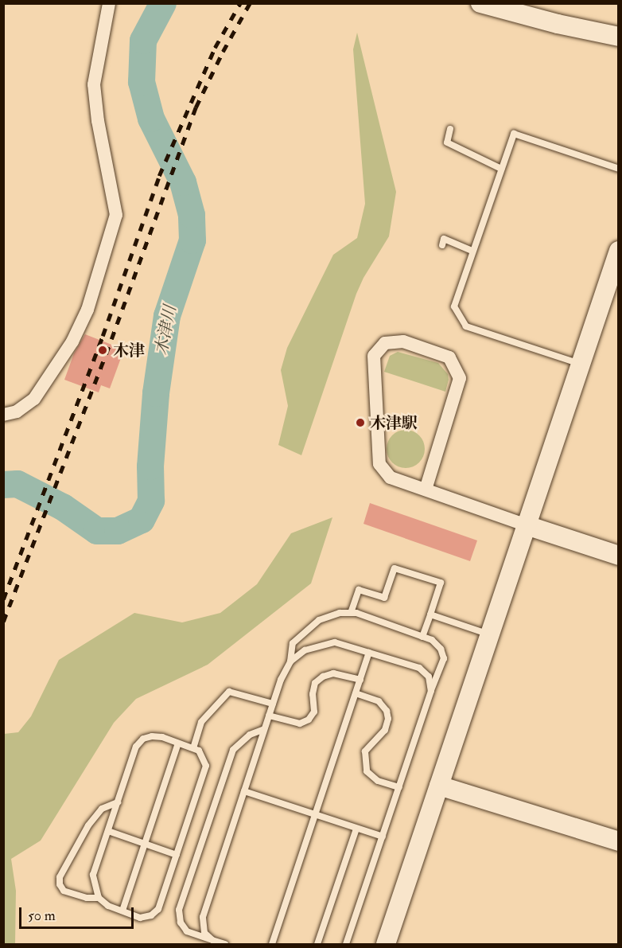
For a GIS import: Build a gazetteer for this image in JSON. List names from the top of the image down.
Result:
{
  "water": ["木津川"],
  "places": ["木津", "木津駅"],
  "scale_bar": "50 m"
}
